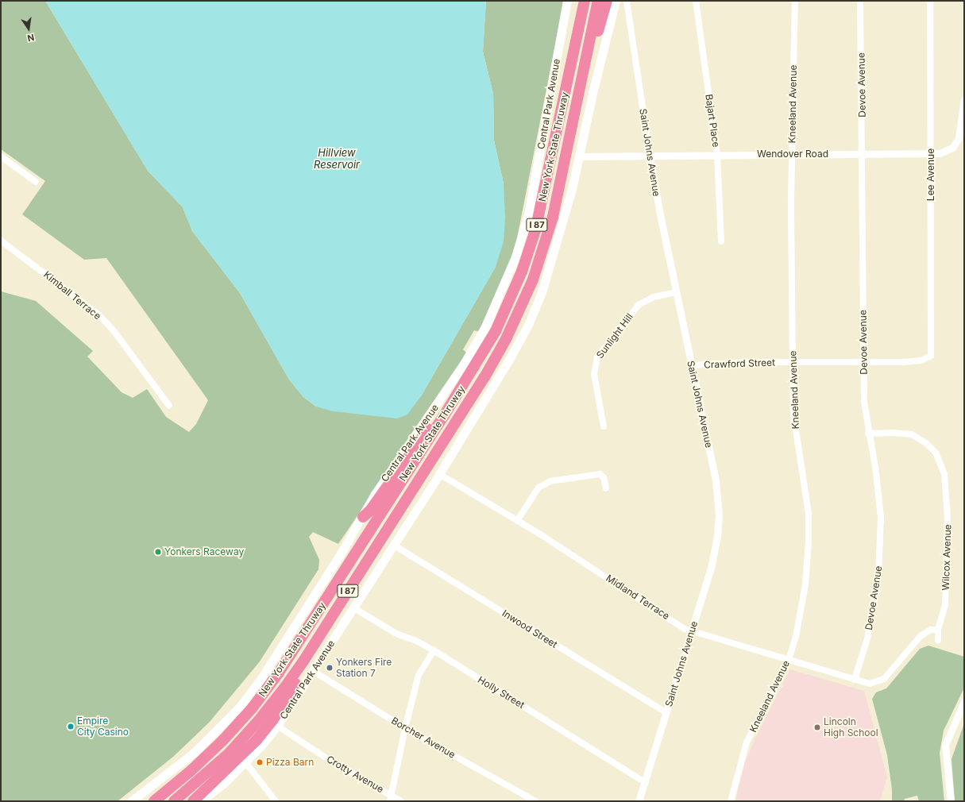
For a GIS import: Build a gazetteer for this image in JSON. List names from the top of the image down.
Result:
{
  "streets": {
    "highway": ["New York State Thruway", "I 87"],
    "main road": ["Central Park Avenue"],
    "street": [
      "Devoe Avenue",
      "Kneeland Avenue",
      "Bajart Place",
      "Saint Johns Avenue",
      "Wendover Road",
      "Lee Avenue",
      "Kimball Terrace",
      "Sunlight Hill",
      "Crawford Street",
      "Wilcox Avenue",
      "Midland Terrace",
      "Inwood Street",
      "Holly Street",
      "Borcher Avenue",
      "Crotty Avenue"
    ]
  },
  "crossings": [
    ["Devoe Avenue", "Wendover Road"],
    ["Devoe Avenue", "Crawford Street"],
    ["Devoe Avenue", "Wilcox Avenue"],
    ["Devoe Avenue", "Midland Terrace"],
    ["Central Park Avenue", "Wendover Road"],
    ["Central Park Avenue", "Midland Terrace"],
    ["Central Park Avenue", "Inwood Street"],
    ["Central Park Avenue", "Holly Street"],
    ["Central Park Avenue", "Borcher Avenue"],
    ["Central Park Avenue", "Crotty Avenue"],
    ["Kneeland Avenue", "Wendover Road"],
    ["Kneeland Avenue", "Crawford Street"],
    ["Kneeland Avenue", "Midland Terrace"],
    ["Bajart Place", "Wendover Road"],
    ["Saint Johns Avenue", "Wendover Road"],
    ["Saint Johns Avenue", "Sunlight Hill"],
    ["Saint Johns Avenue", "Crawford Street"],
    ["Saint Johns Avenue", "Midland Terrace"],
    ["Saint Johns Avenue", "Inwood Street"],
    ["Saint Johns Avenue", "Holly Street"],
    ["Wendover Road", "Lee Avenue"],
    ["Lee Avenue", "Crawford Street"]
  ],
  "water": ["Hillview Reservoir"],
  "places": [
    "Yonkers Raceway",
    "Yonkers Fire Station 7",
    "Empire City Casino",
    "Lincoln High School",
    "Pizza Barn"
  ],
  "north": "bottom"
}
